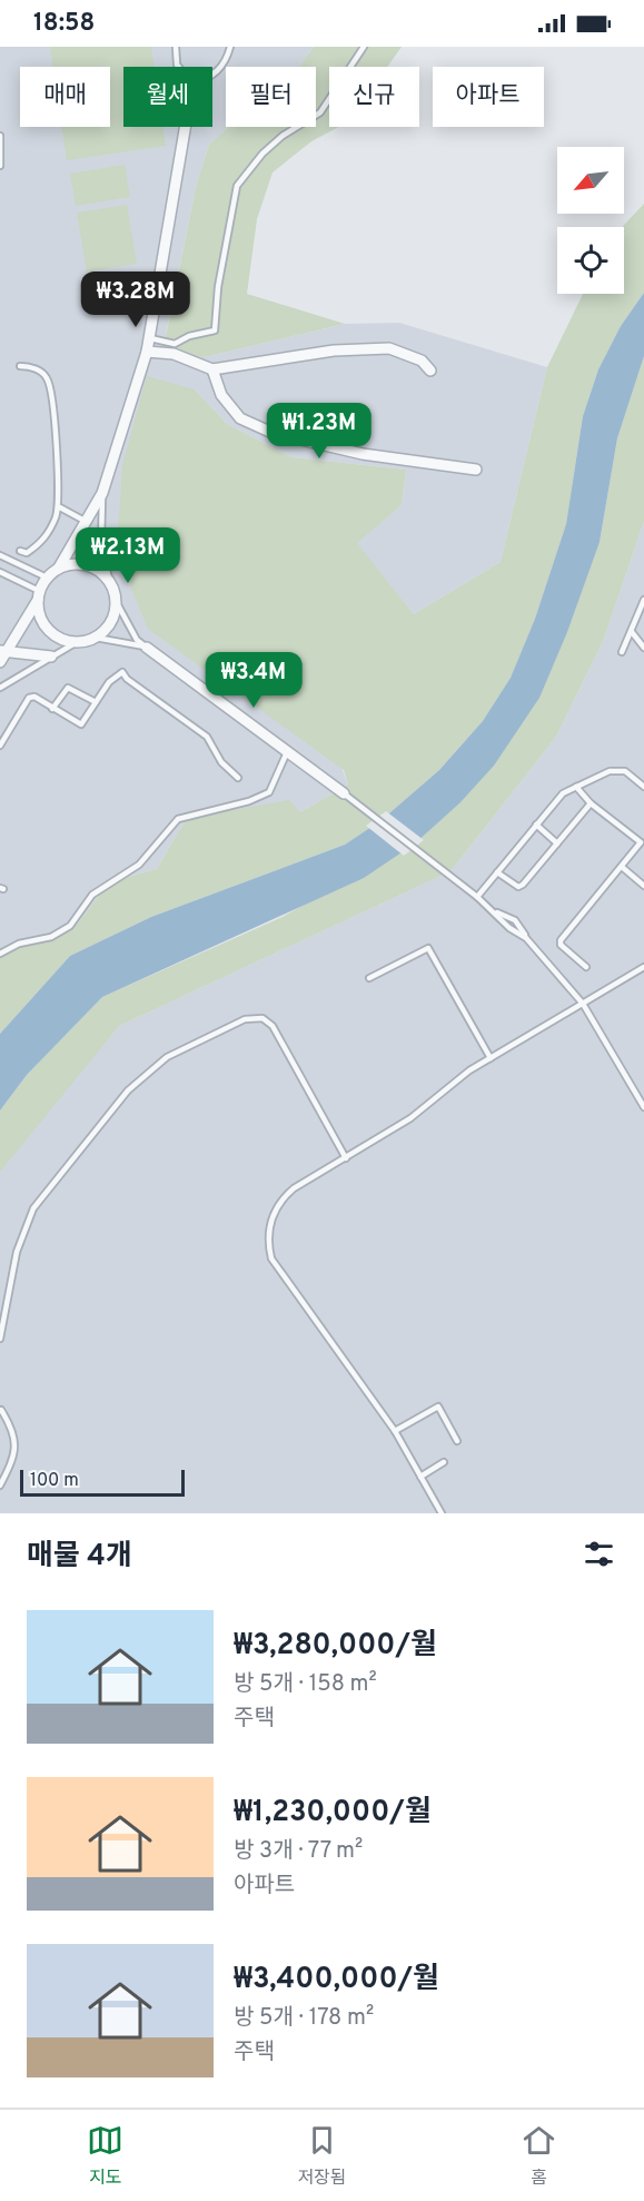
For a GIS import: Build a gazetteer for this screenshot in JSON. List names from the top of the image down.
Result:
{
  "scale_bar": "100 m",
  "north": "bottom left",
  "page": {
    "status": "18:58",
    "chip": [
      "매매",
      "월세",
      "필터",
      "신규",
      "아파트"
    ],
    "price": [
      "₩3.28M",
      "₩1.23M",
      "₩2.13M",
      "₩3.4M"
    ],
    "scale": "100 m",
    "heading": "매물 4개",
    "list": [
      {
        "name": "₩3,280,000/월",
        "note": "방 5개 · 158 m² · 주택"
      },
      {
        "name": "₩1,230,000/월",
        "note": "방 3개 · 77 m² · 아파트"
      },
      {
        "name": "₩3,400,000/월",
        "note": "방 5개 · 178 m² · 주택"
      }
    ],
    "tabs": ["지도", "저장됨", "홈"]
  }
}
